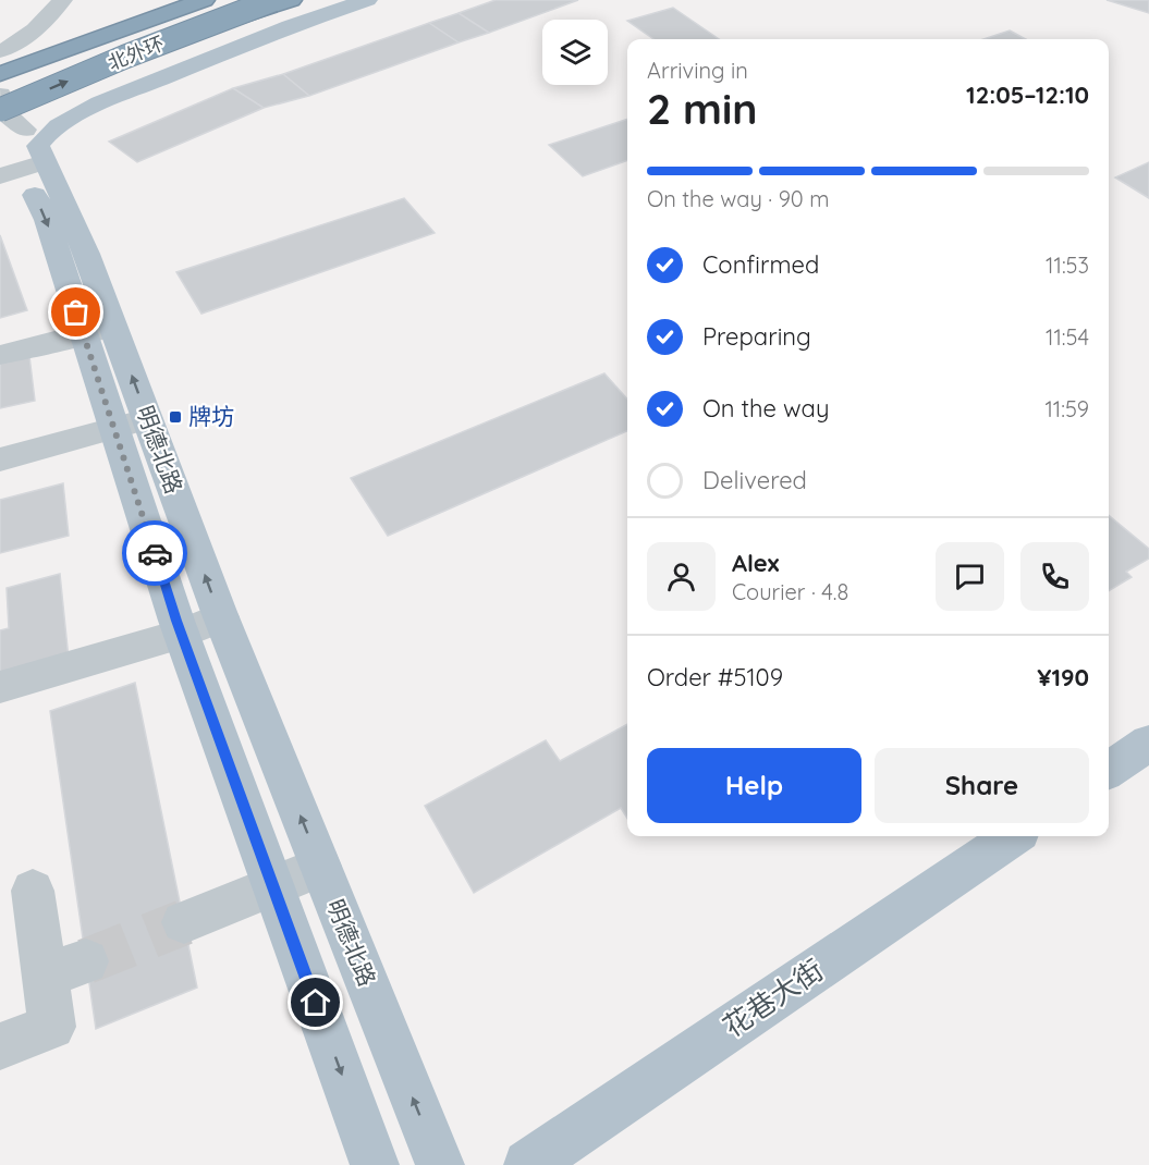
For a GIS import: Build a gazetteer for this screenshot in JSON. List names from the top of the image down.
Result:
{
  "streets": {
    "highway": ["北外环"],
    "main road": ["明德北路", "花巷大街"]
  },
  "crossings": [
    ["北外环", "明德北路"]
  ],
  "places": {
    "transit": ["牌坊"]
  },
  "page": {
    "heading": ["2 min", "Arriving in", "12:05–12:10"],
    "panel": [
      "Alex",
      "Courier · 4.8",
      "Order #5109",
      "¥190"
    ],
    "bar": "On the way · 90 m",
    "list": [
      ["Confirmed", "11:53"],
      ["Preparing", "11:54"],
      ["On the way", "11:59"],
      "Delivered"
    ],
    "buttons": ["Help", "Share"]
  }
}
